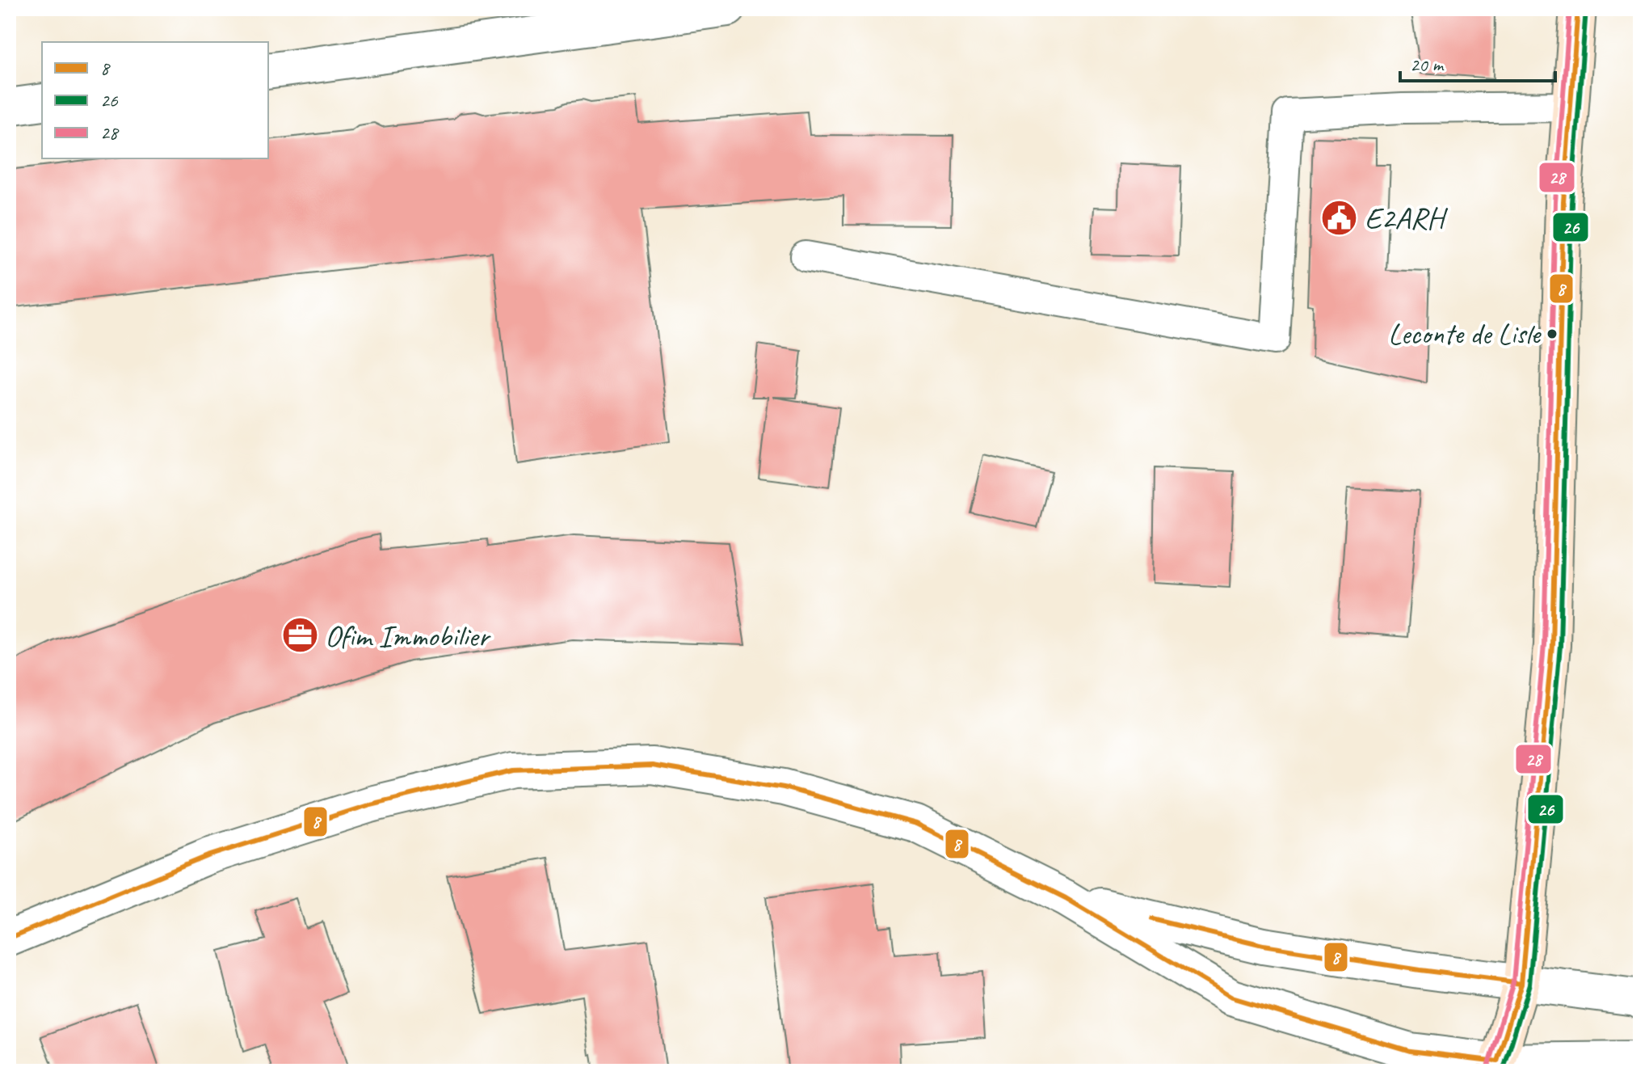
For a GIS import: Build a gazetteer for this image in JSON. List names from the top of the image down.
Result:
{
  "places": {
    "public building": ["E2ARH"],
    "other": ["Leconte de Lisle"],
    "office": ["Ofim Immobilier"]
  },
  "lines": ["transit line 8", "transit line 28", "transit line 26"],
  "legend": ["8", "26", "28"],
  "scale_bar": "20 m"
}
